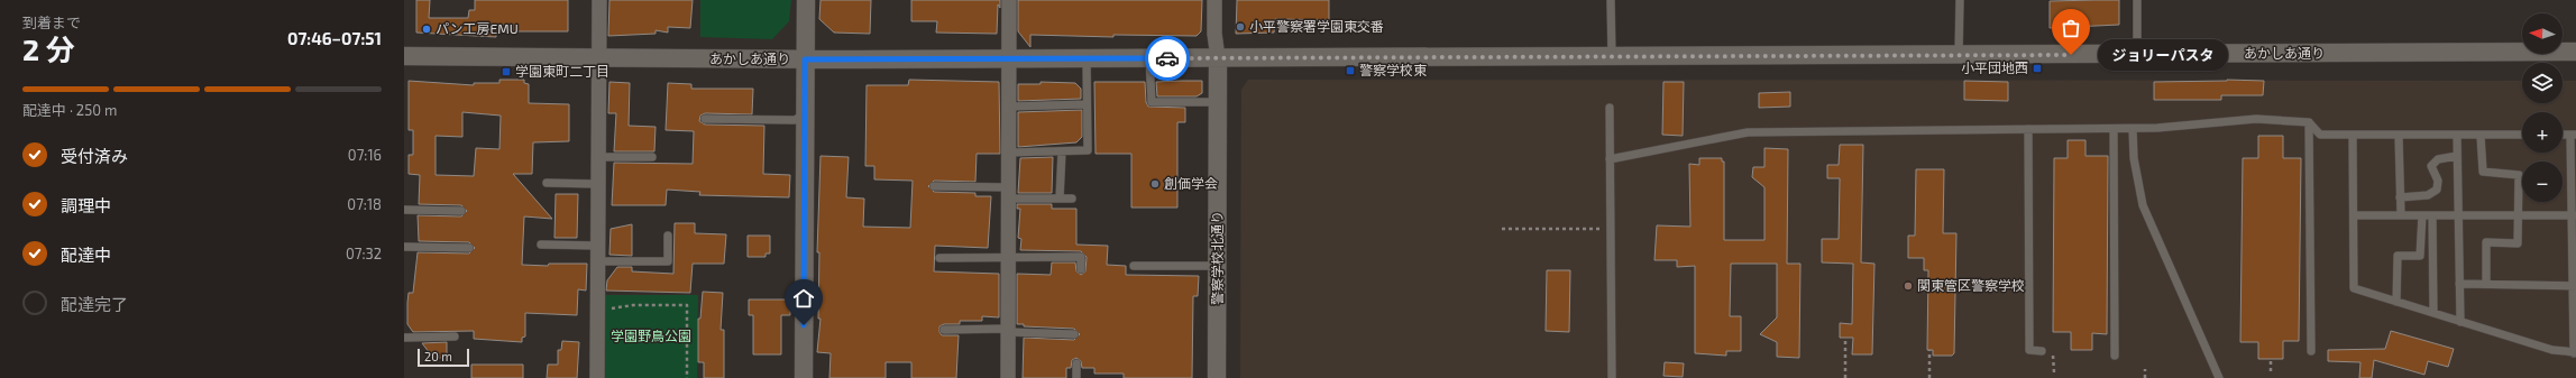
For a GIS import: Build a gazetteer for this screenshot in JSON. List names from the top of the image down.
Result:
{
  "streets": {
    "street": ["あかしあ通り", "警察学校北通り"]
  },
  "crossings": [
    ["あかしあ通り", "警察学校北通り"]
  ],
  "parks": ["学園野鳥公園"],
  "places": {
    "other": [
      "小平警察署学園東交番",
      "パン工房EMU",
      "ジョリーパスタ",
      "創価学会",
      "関東管区警察学校"
    ],
    "transit": ["小平団地西", "警察学校東", "学園東町二丁目"]
  },
  "scale_bar": "20 m",
  "north": "left",
  "page": {
    "heading": ["2 分", "到着まで", "07:46–07:51"],
    "map_buttons": ["+", "−"],
    "bubble": "ジョリーパスタ",
    "bar": "配達中 · 250 m",
    "list": [
      ["受付済み", "07:16"],
      ["調理中", "07:18"],
      ["配達中", "07:32"],
      "配達完了"
    ],
    "scale": "20 m"
  }
}
